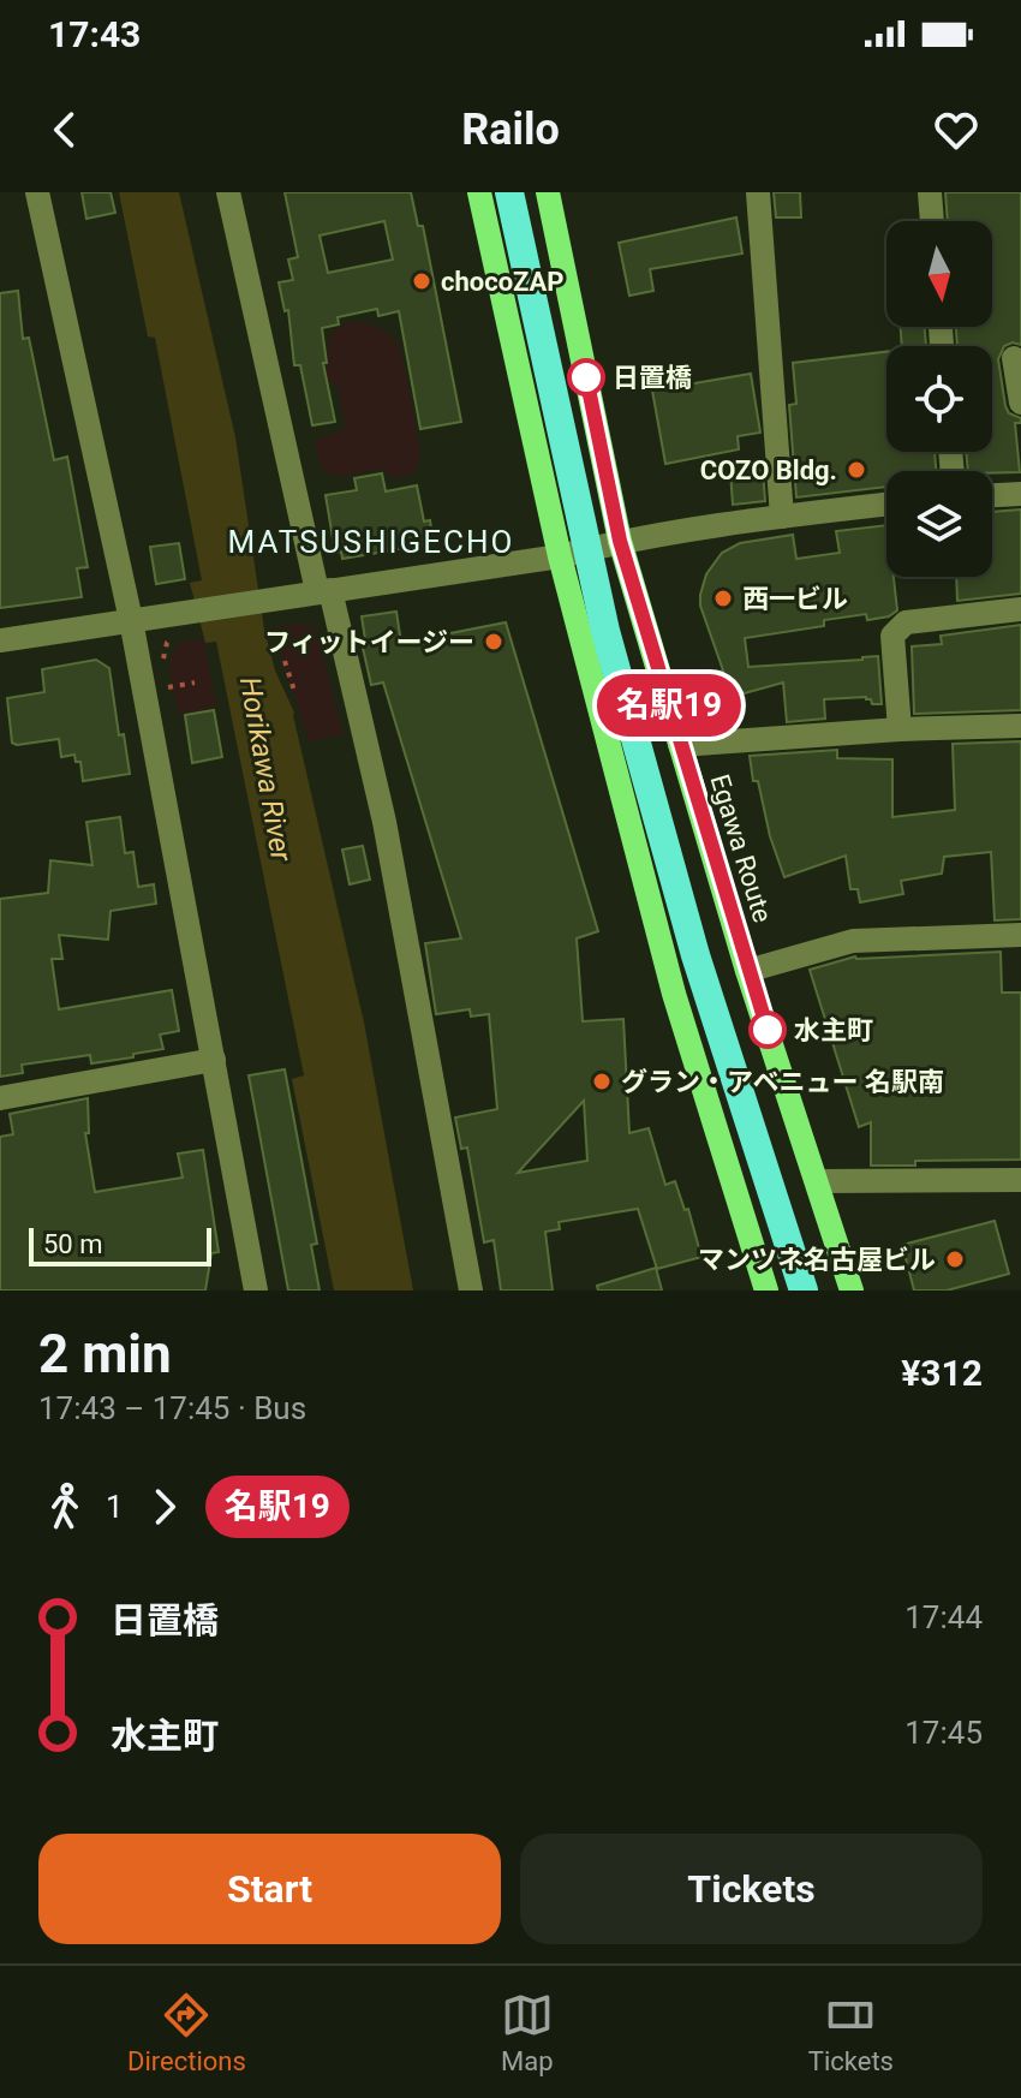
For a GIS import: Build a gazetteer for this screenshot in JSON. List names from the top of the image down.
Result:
{
  "streets": {
    "main road": ["Egawa Route"]
  },
  "districts": ["MATSUSHIGECHO"],
  "water": ["Horikawa River"],
  "places": [
    "chocoZAP",
    "日置橋",
    "COZO Bldg.",
    "西一ビル",
    "フィットイージー",
    "水主町",
    "グラン・アベニュー 名駅南",
    "マンツネ名古屋ビル"
  ],
  "lines": ["bus line 名駅19"],
  "scale_bar": "50 m",
  "north": "bottom",
  "page": {
    "status": "17:43",
    "header": "Railo",
    "on_map": "名駅19",
    "scale": "50 m",
    "heading": ["2 min", "17:43 – 17:45 · Bus", "¥312"],
    "legs": ["1", "名駅19"],
    "list": [
      {
        "name": "日置橋",
        "value": "17:44"
      },
      {
        "name": "水主町",
        "value": "17:45"
      }
    ],
    "buttons": ["Start", "Tickets"],
    "tabs": ["Directions", "Map", "Tickets"]
  }
}
